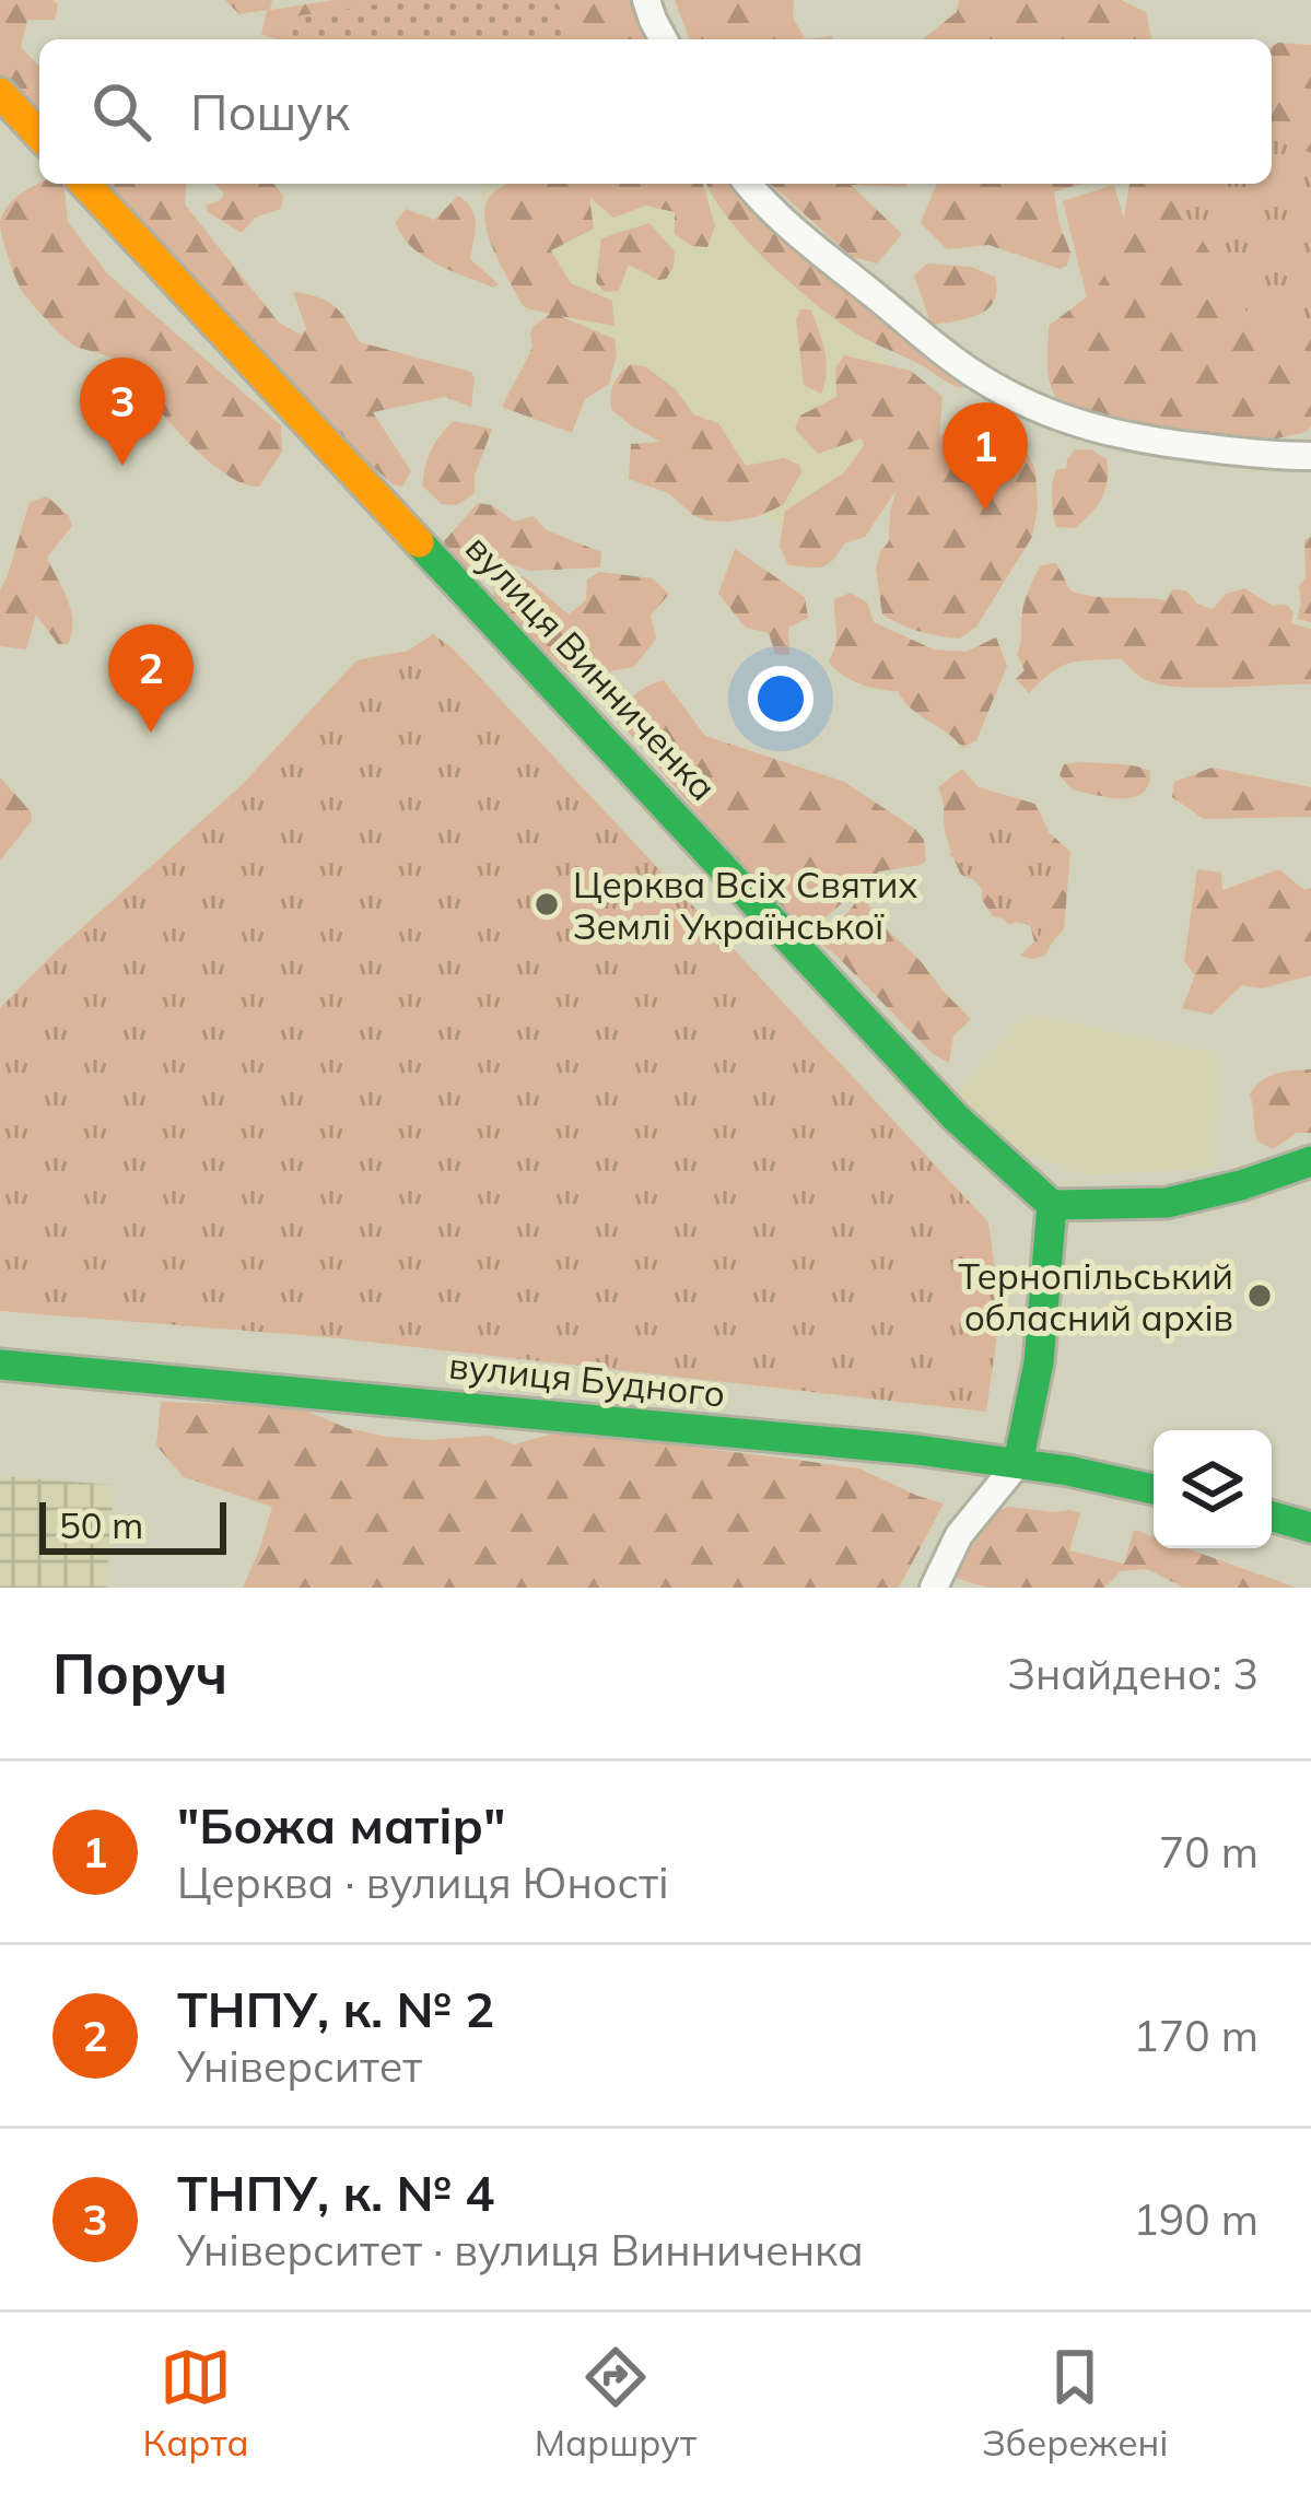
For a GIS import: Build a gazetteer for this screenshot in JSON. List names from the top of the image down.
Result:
{
  "streets": {
    "main road": ["вулиця Винниченка", "вулиця Будного"]
  },
  "places": ["Церква Всіх Святих Землі Української", "Тернопільський обласний архів"],
  "scale_bar": "50 m",
  "page": {
    "search": "Пошук",
    "pins": ["3", "1", "2"],
    "scale": "50 m",
    "heading": ["Поруч", "Знайдено: 3"],
    "list": [
      {
        "mark": "1",
        "name": "\"Божа матір\"",
        "note": "Церква · вулиця Юності",
        "value": "70 m"
      },
      {
        "mark": "2",
        "name": "ТНПУ, к. № 2",
        "note": "Університет",
        "value": "170 m"
      },
      {
        "mark": "3",
        "name": "ТНПУ, к. № 4",
        "note": "Університет · вулиця Винниченка",
        "value": "190 m"
      }
    ],
    "nav": ["Карта", "Маршрут", "Збережені"]
  }
}
